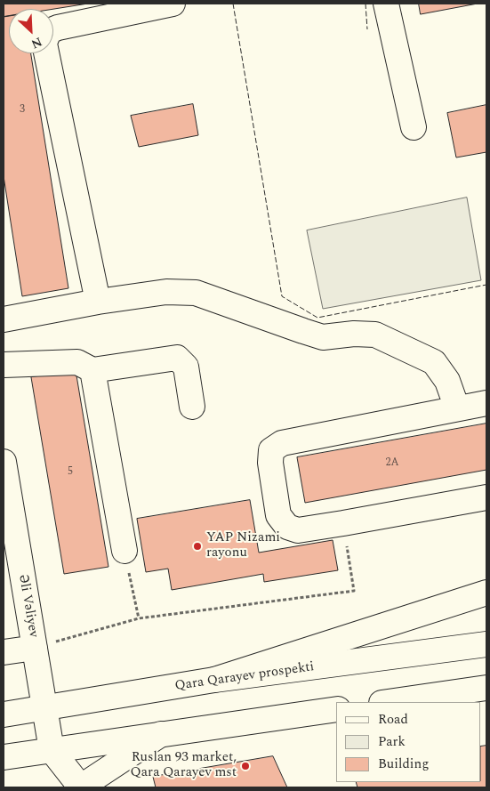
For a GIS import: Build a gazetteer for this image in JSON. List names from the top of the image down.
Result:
{
  "streets": {
    "main road": ["Əli Vəliyev", "Qara Qarayev prospekti"]
  },
  "crossings": [
    ["Əli Vəliyev", "Qara Qarayev prospekti"]
  ],
  "places": ["YAP Nizami rayonu", "Ruslan 93 market, Qara Qarayev mst"],
  "house_numbers": ["3", "2A", "5"],
  "legend": ["Road", "Park", "Building"],
  "north": "bottom right"
}
